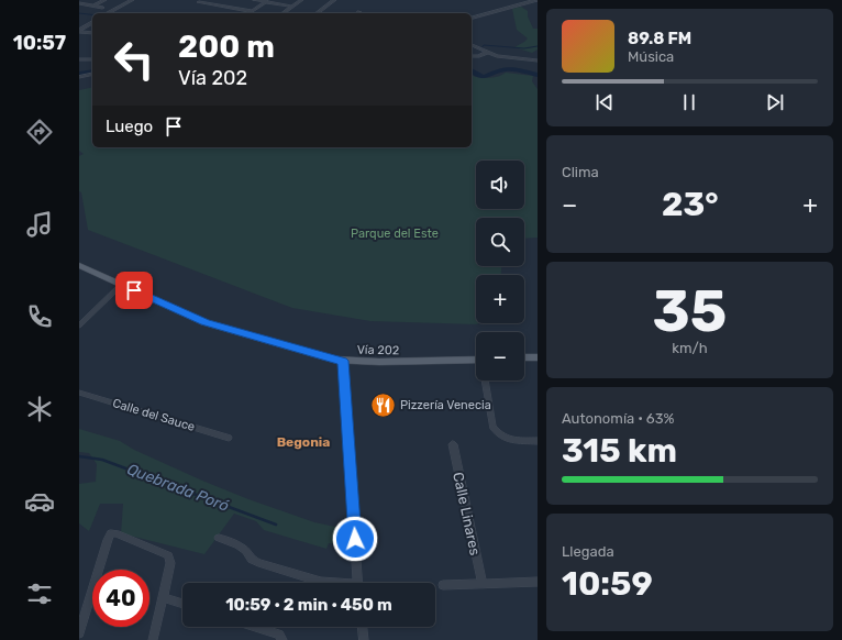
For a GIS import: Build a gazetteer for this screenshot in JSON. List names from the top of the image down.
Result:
{
  "streets": {
    "main road": ["Vía 202"],
    "street": ["Calle del Sauce", "Calle Linares"]
  },
  "districts": ["Begonia"],
  "water": ["Quebrada Poró"],
  "parks": ["Parque del Este"],
  "places": {
    "restaurant": ["Pizzería Venecia"]
  },
  "page": {
    "tabs": "10:57",
    "turn": ["200 m", "Vía 202"],
    "song": ["89.8 FM", "Música"],
    "then": "Luego",
    "tile": [
      "Clima",
      ["35", "km/h"],
      ["Autonomía · 63%", "315 km"],
      ["Llegada", "10:59"]
    ],
    "map_buttons": ["+", "−"],
    "heat": ["−", "23°", "+"],
    "limit": "40",
    "trip": "10:59 · 2 min · 450 m"
  }
}
